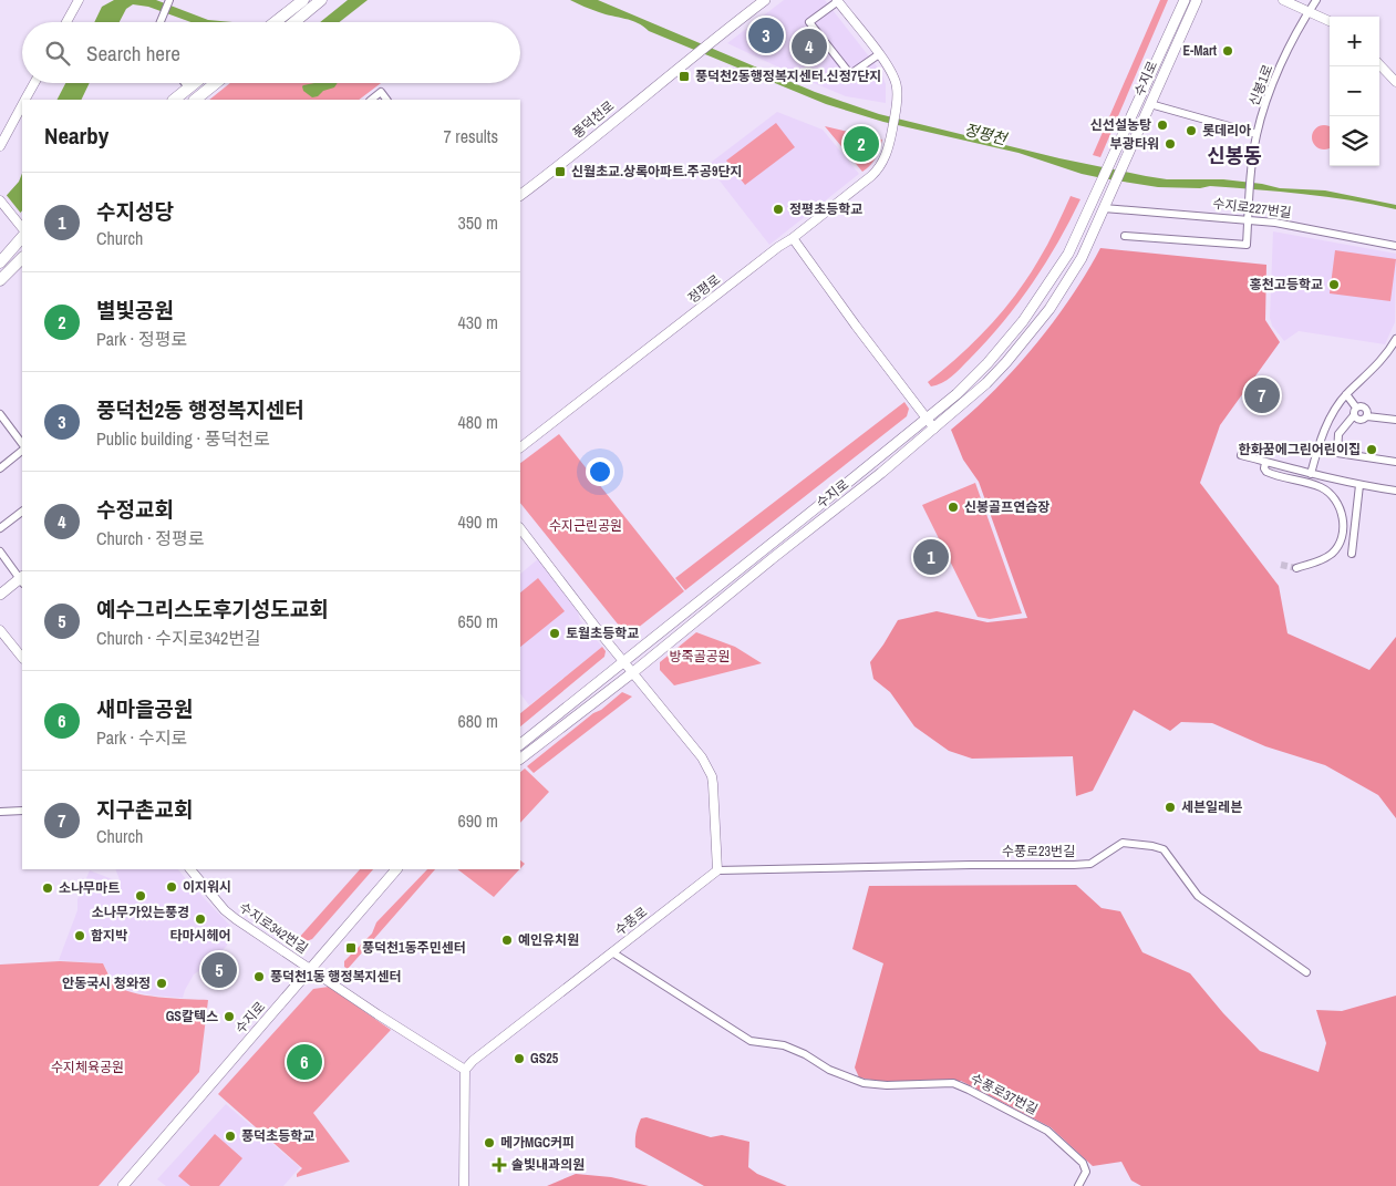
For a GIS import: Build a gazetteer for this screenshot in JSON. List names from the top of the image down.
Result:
{
  "streets": {
    "main road": ["수지로", "풍덕천로"],
    "street": [
      "신봉1로",
      "수지로227번길",
      "정평로",
      "수풍로23번길",
      "수풍로",
      "수지로342번길",
      "수풍로37번길"
    ]
  },
  "crossings": [
    ["수지로", "수지로227번길"],
    ["수지로", "수지로342번길"],
    ["신봉1로", "수지로227번길"],
    ["수풍로23번길", "수풍로"],
    ["수풍로", "수지로342번길"],
    ["수풍로", "수풍로37번길"]
  ],
  "districts": ["신봉동"],
  "water": ["정평천"],
  "parks": ["수지근린공원", "방죽골공원", "수지체육공원"],
  "places": {
    "other": [
      "E-Mart",
      "신선설농탕",
      "롯데리아",
      "부광타워",
      "정평초등학교",
      "홍천고등학교",
      "한화꿈에그린어린이집",
      "신봉골프연습장",
      "토월초등학교",
      "세븐일레븐",
      "이지워시",
      "소나무마트",
      "소나무가있는풍경",
      "타마시헤어",
      "함지박",
      "예인유치원",
      "풍덕천1동 행정복지센터",
      "안동국시 청와정",
      "GS칼텍스",
      "GS25",
      "풍덕초등학교",
      "메가MGC커피"
    ],
    "transit": ["풍덕천2동행정복지센터.신정7단지", "신월초교.상록아파트.주공9단지", "풍덕천1동주민센터"],
    "health": ["솔빛내과의원"]
  },
  "page": {
    "pins": [
      "3",
      "4",
      "2",
      "7",
      "1",
      "5",
      "6"
    ],
    "map_buttons": ["+", "−"],
    "search": "Search here",
    "heading": ["Nearby", "7 results"],
    "list": [
      {
        "mark": "1",
        "name": "수지성당",
        "note": "Church",
        "value": "350 m"
      },
      {
        "mark": "2",
        "name": "별빛공원",
        "note": "Park · 정평로",
        "value": "430 m"
      },
      {
        "mark": "3",
        "name": "풍덕천2동 행정복지센터",
        "note": "Public building · 풍덕천로",
        "value": "480 m"
      },
      {
        "mark": "4",
        "name": "수정교회",
        "note": "Church · 정평로",
        "value": "490 m"
      },
      {
        "mark": "5",
        "name": "예수그리스도후기성도교회",
        "note": "Church · 수지로342번길",
        "value": "650 m"
      },
      {
        "mark": "6",
        "name": "새마을공원",
        "note": "Park · 수지로",
        "value": "680 m"
      },
      {
        "mark": "7",
        "name": "지구촌교회",
        "note": "Church",
        "value": "690 m"
      }
    ]
  }
}
